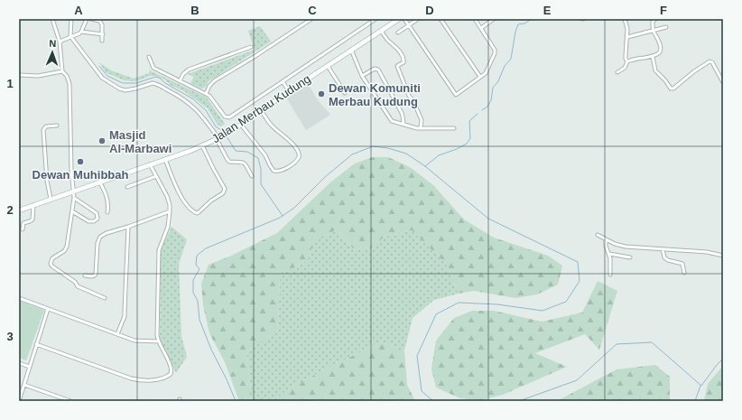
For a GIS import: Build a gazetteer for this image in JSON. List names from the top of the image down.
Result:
{
  "streets": {
    "main road": ["Jalan Merbau Kudung"]
  },
  "places": ["Dewan Komuniti Merbau Kudung", "Masjid Al-Marbawi", "Dewan Muhibbah"],
  "north": "top",
  "grid": {
    "columns": [
      "A",
      "B",
      "C",
      "D",
      "E",
      "F"
    ],
    "rows": ["1", "2", "3"]
  }
}
